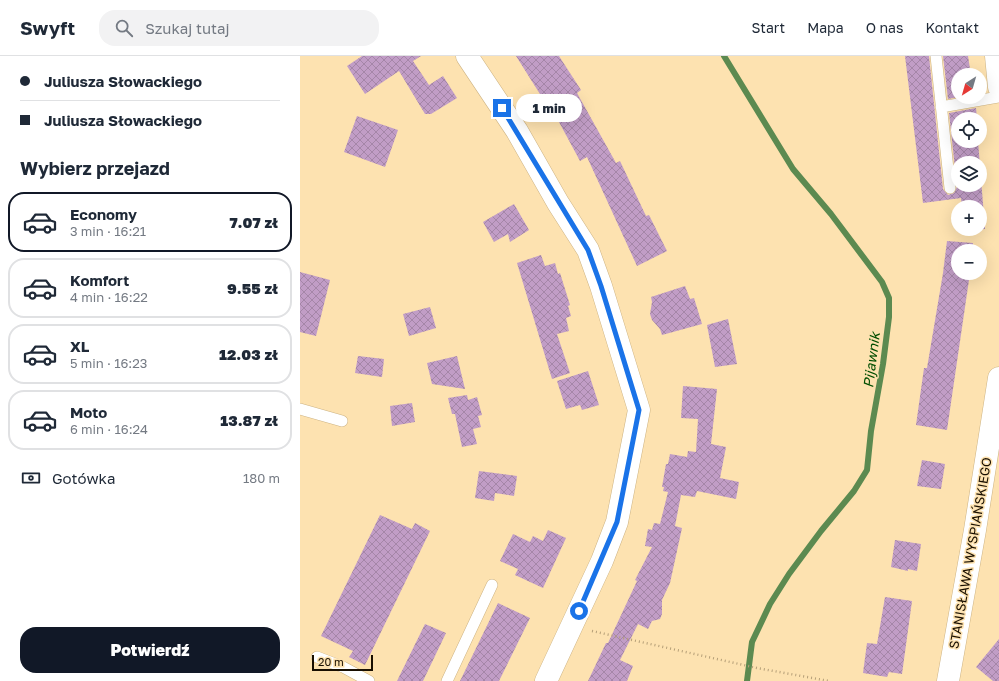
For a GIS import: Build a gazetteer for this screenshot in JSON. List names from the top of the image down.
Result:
{
  "streets": {
    "street": ["STANISŁAWA WYSPIAŃSKIEGO"]
  },
  "water": ["Pijawnik"],
  "scale_bar": "20 m",
  "north": "bottom left",
  "page": {
    "header": "Swyft",
    "search": "Szukaj tutaj",
    "nav": [
      "Start",
      "Mapa",
      "O nas",
      "Kontakt"
    ],
    "banner": ["Juliusza Słowackiego", "Juliusza Słowackiego"],
    "map_buttons": ["+", "−"],
    "bubble": "1 min",
    "heading": "Wybierz przejazd",
    "list": [
      {
        "name": "Economy",
        "note": "3 min · 16:21",
        "value": "7.07 zł"
      },
      {
        "name": "Komfort",
        "note": "4 min · 16:22",
        "value": "9.55 zł"
      },
      {
        "name": "XL",
        "note": "5 min · 16:23",
        "value": "12.03 zł"
      },
      {
        "name": "Moto",
        "note": "6 min · 16:24",
        "value": "13.87 zł"
      }
    ],
    "pay": ["Gotówka", "180 m"],
    "buttons": "Potwierdź",
    "scale": "20 m"
  }
}
